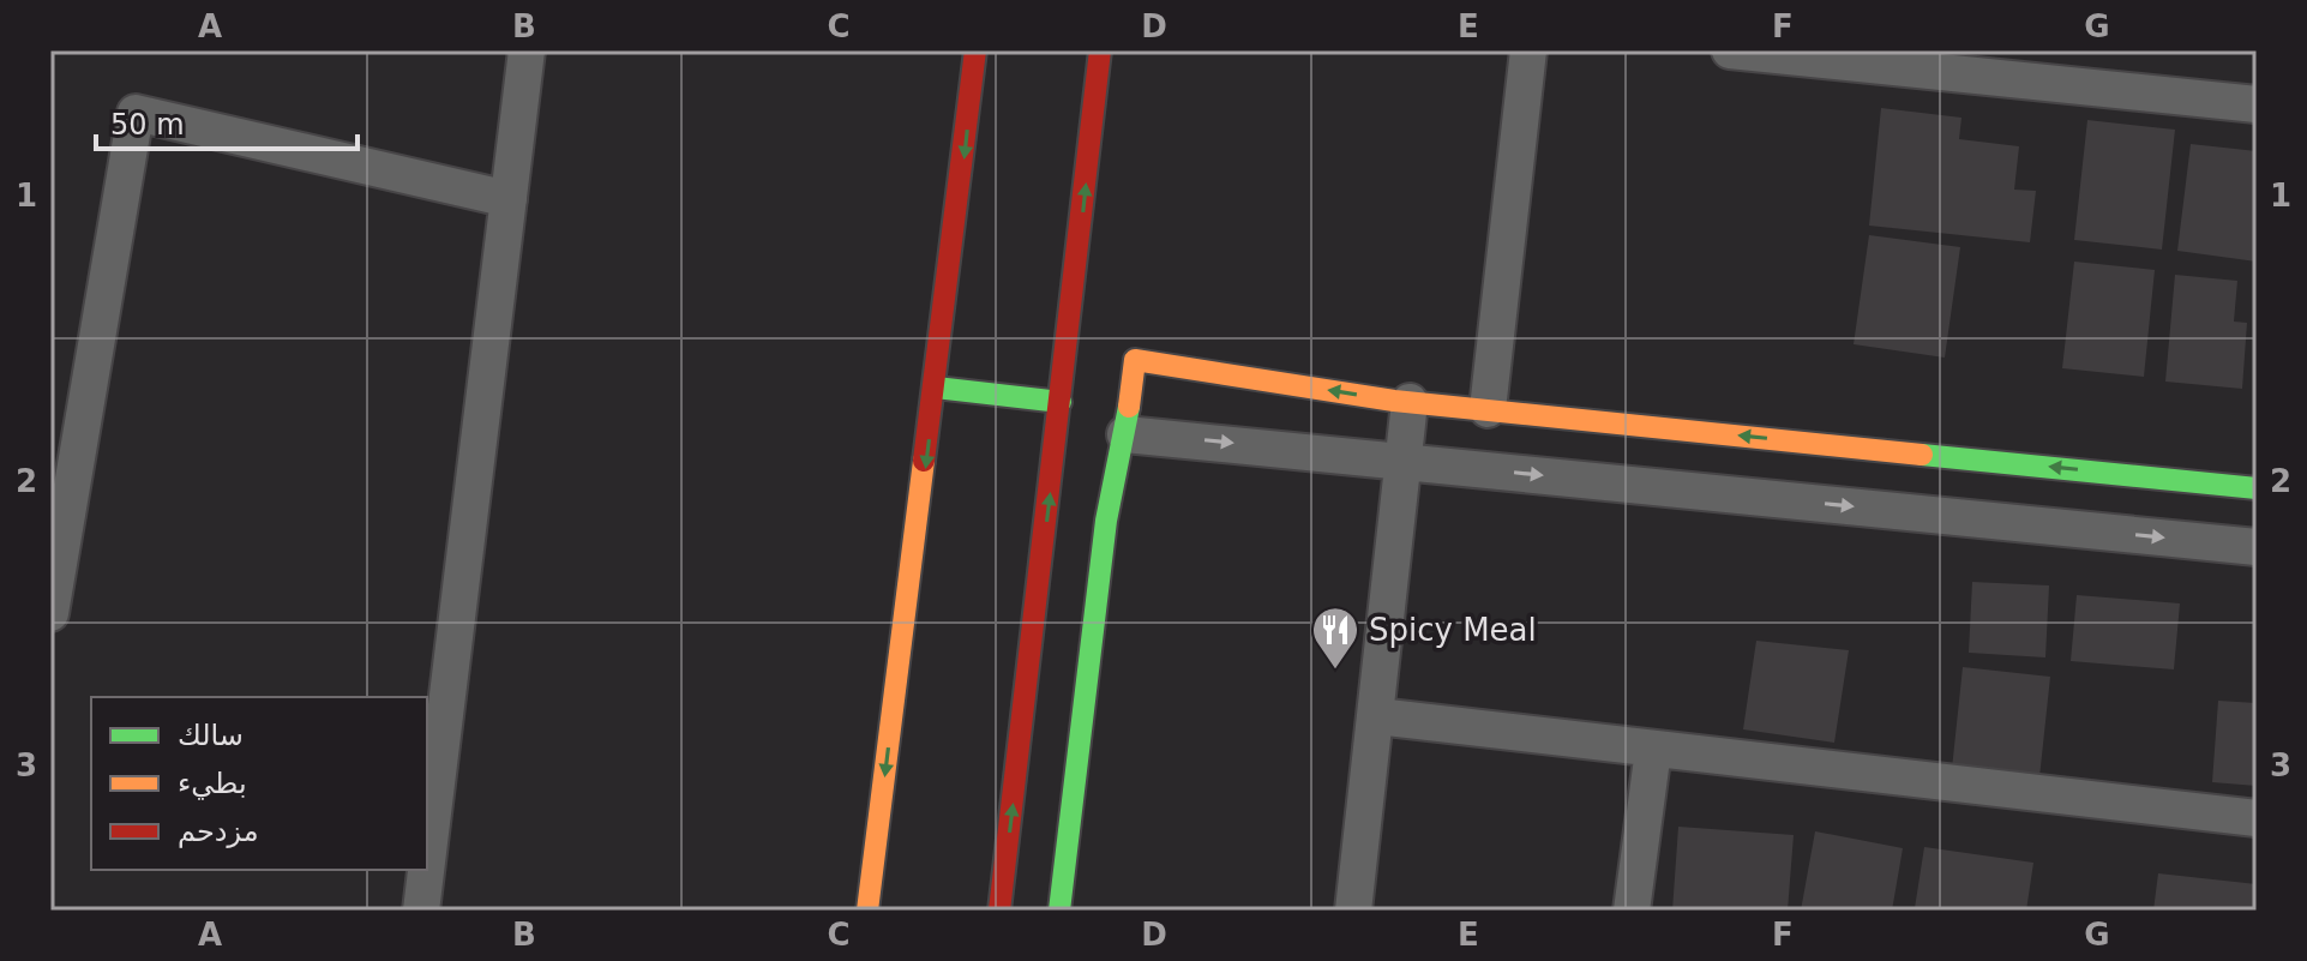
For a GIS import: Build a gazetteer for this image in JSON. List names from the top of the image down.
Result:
{
  "places": {
    "restaurant": ["Spicy Meal"]
  },
  "legend": ["سالك", "بطيء", "مزدحم"],
  "scale_bar": "50 m",
  "grid": {
    "columns": [
      "A",
      "B",
      "C",
      "D",
      "E",
      "F",
      "G"
    ],
    "rows": ["1", "2", "3"]
  }
}
